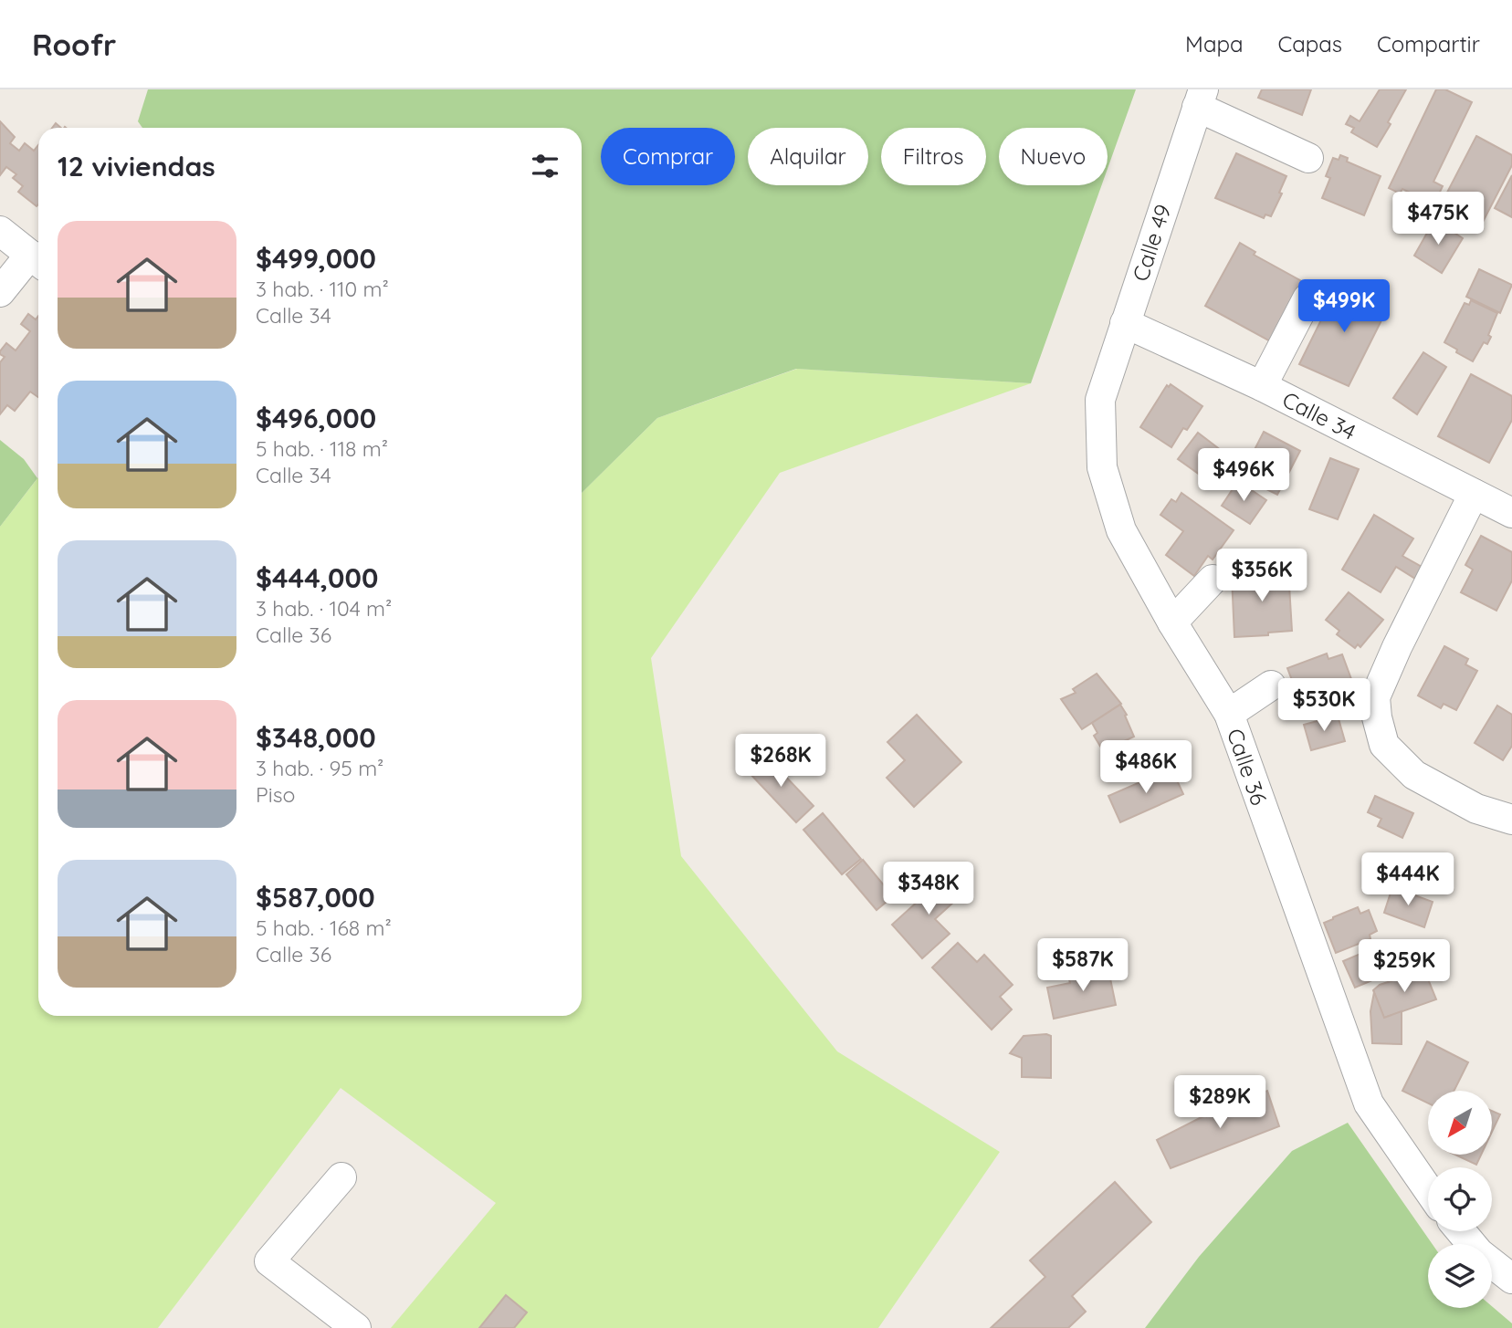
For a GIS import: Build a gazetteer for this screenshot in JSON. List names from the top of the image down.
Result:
{
  "streets": {
    "street": ["Calle 49", "Calle 34", "Calle 36"]
  },
  "crossings": [
    ["Calle 49", "Calle 34"],
    ["Calle 49", "Calle 36"],
    ["Calle 34", "Calle 36"]
  ],
  "north": "bottom left",
  "page": {
    "header": "Roofr",
    "nav": ["Mapa", "Capas", "Compartir"],
    "chip": [
      "Comprar",
      "Alquilar",
      "Filtros",
      "Nuevo"
    ],
    "heading": "12 viviendas",
    "price": [
      "$475K",
      "$499K",
      "$496K",
      "$356K",
      "$530K",
      "$268K",
      "$486K",
      "$444K",
      "$348K",
      "$587K",
      "$259K",
      "$289K"
    ],
    "list": [
      {
        "name": "$499,000",
        "note": "3 hab. · 110 m² · Calle 34"
      },
      {
        "name": "$496,000",
        "note": "5 hab. · 118 m² · Calle 34"
      },
      {
        "name": "$444,000",
        "note": "3 hab. · 104 m² · Calle 36"
      },
      {
        "name": "$348,000",
        "note": "3 hab. · 95 m² · Piso"
      },
      {
        "name": "$587,000",
        "note": "5 hab. · 168 m² · Calle 36"
      }
    ]
  }
}
